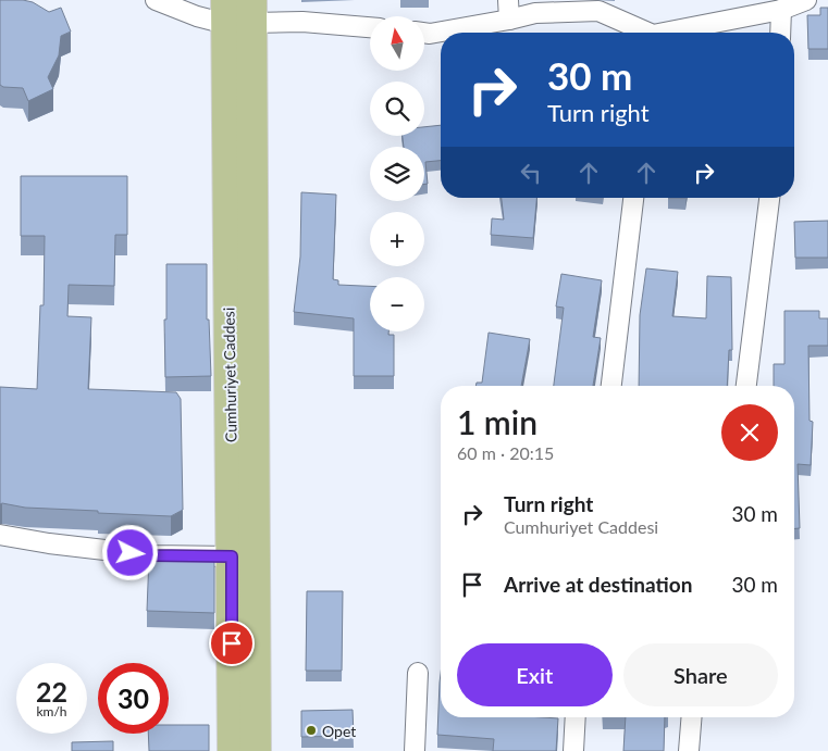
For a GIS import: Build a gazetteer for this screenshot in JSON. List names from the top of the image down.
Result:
{
  "streets": {
    "main road": ["Cumhuriyet Caddesi"]
  },
  "places": ["Opet"],
  "north": "top",
  "page": {
    "map_buttons": ["+", "−"],
    "turn": ["30 m", "Turn right"],
    "heading": ["1 min", "60 m · 20:15"],
    "list": [
      {
        "name": "Turn right",
        "note": "Cumhuriyet Caddesi",
        "value": "30 m"
      },
      {
        "name": "Arrive at destination",
        "value": "30 m"
      }
    ],
    "buttons": ["Exit", "Share"],
    "speed": "22 km/h",
    "limit": "30"
  }
}
